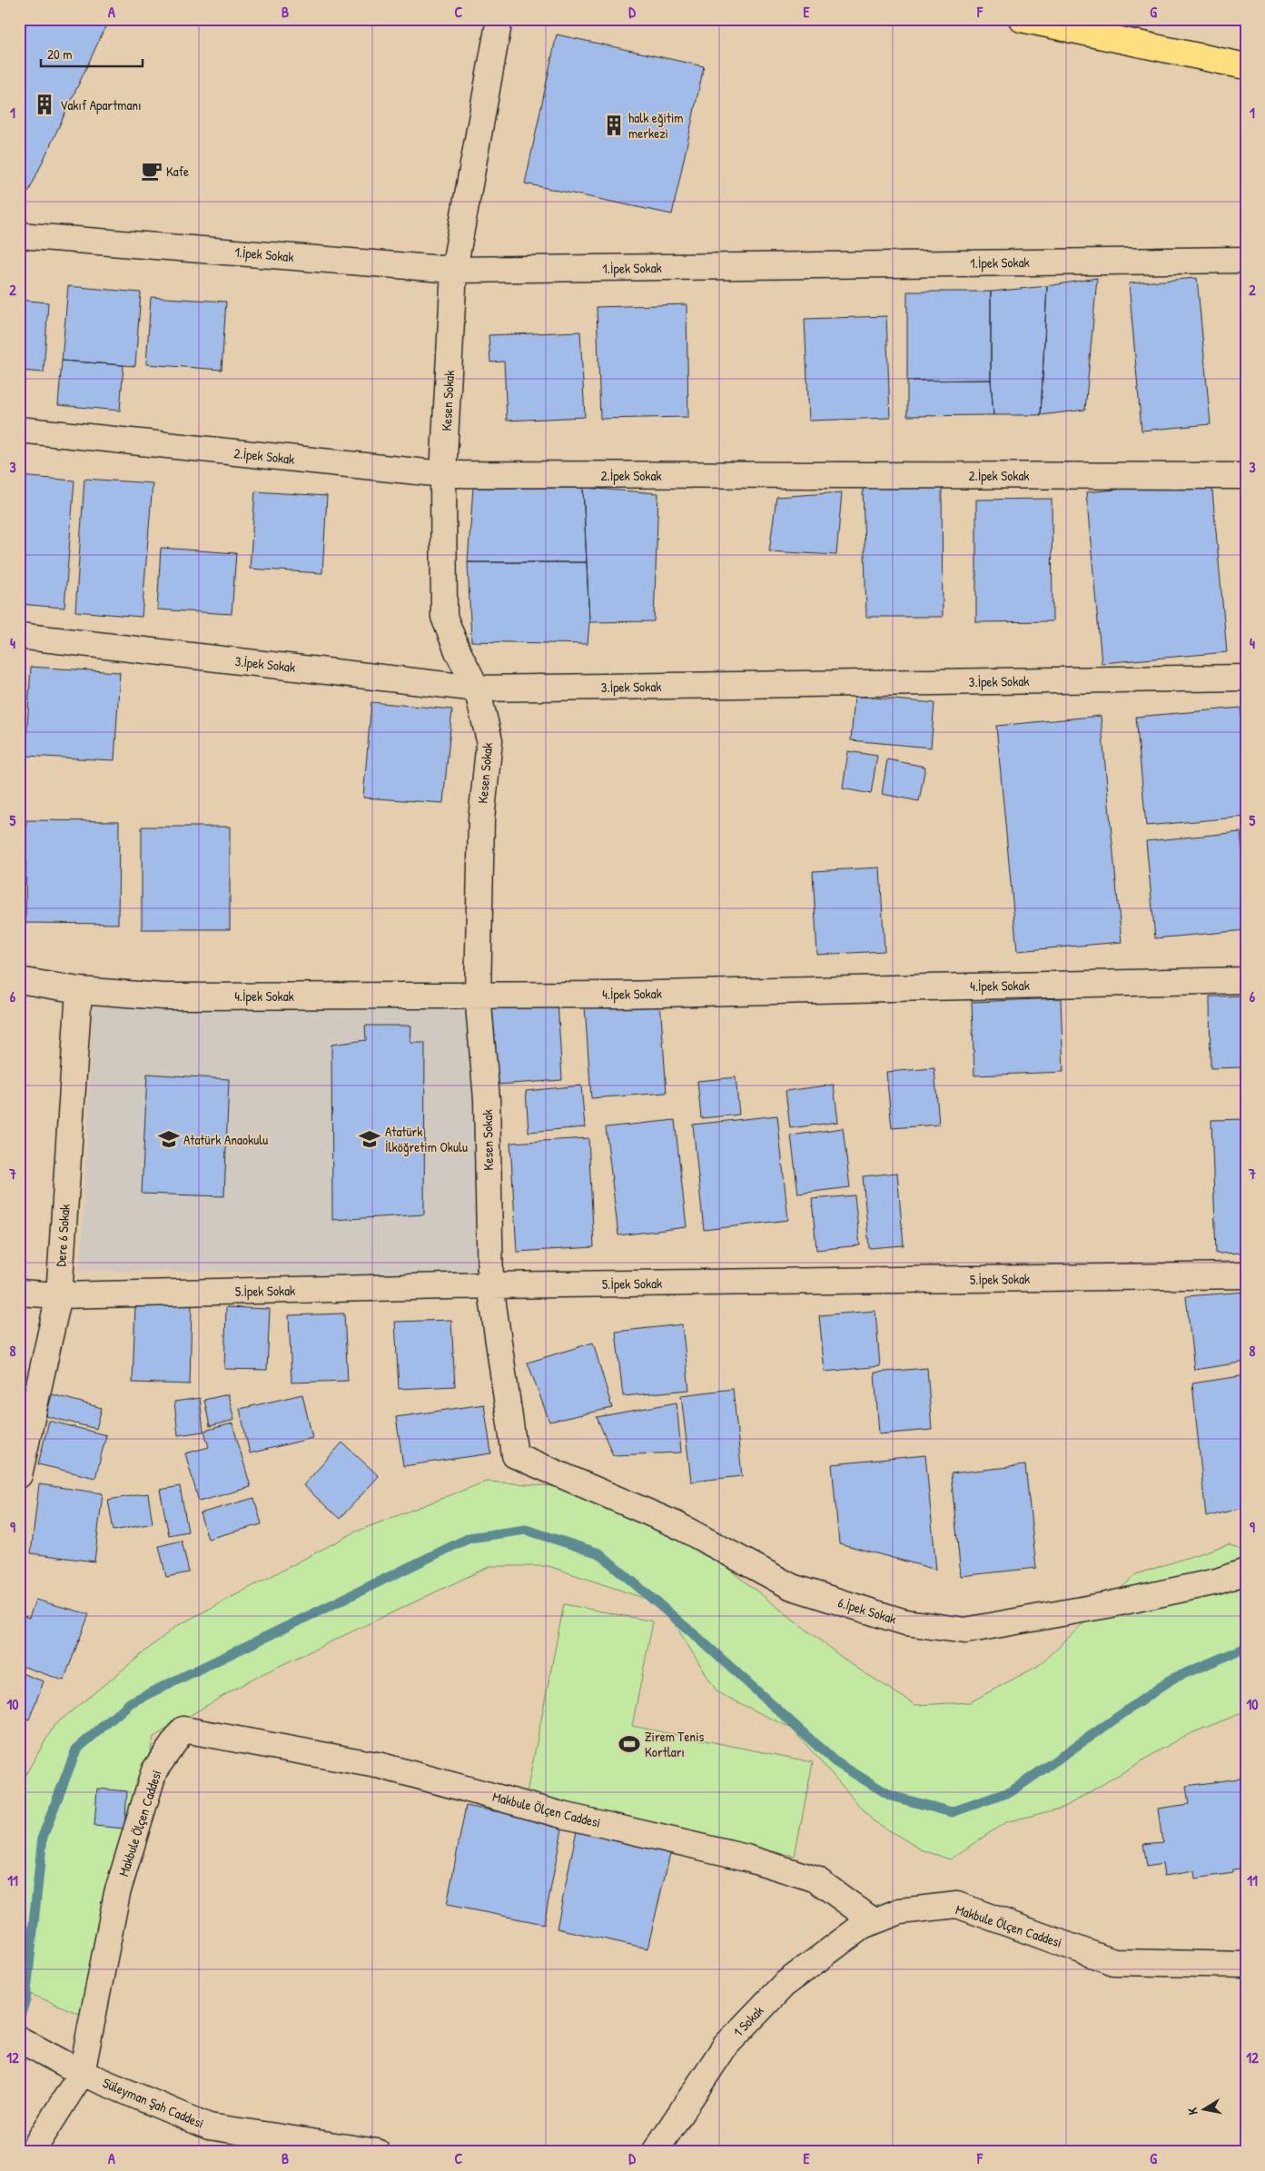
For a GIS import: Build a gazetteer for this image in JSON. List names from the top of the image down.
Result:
{
  "streets": {
    "street": [
      "1.İpek Sokak",
      "Kesen Sokak",
      "2.İpek Sokak",
      "3.İpek Sokak",
      "4.İpek Sokak",
      "Dere 6 Sokak",
      "5.İpek Sokak",
      "6.İpek Sokak",
      "Makbule Ölçen Caddesi",
      "1 Sokak",
      "Süleyman Şah Caddesi"
    ]
  },
  "crossings": [
    ["1.İpek Sokak", "Kesen Sokak"],
    ["Kesen Sokak", "2.İpek Sokak"],
    ["Kesen Sokak", "3.İpek Sokak"],
    ["Kesen Sokak", "4.İpek Sokak"],
    ["Kesen Sokak", "5.İpek Sokak"],
    ["Kesen Sokak", "6.İpek Sokak"],
    ["4.İpek Sokak", "Dere 6 Sokak"],
    ["Dere 6 Sokak", "5.İpek Sokak"],
    ["Makbule Ölçen Caddesi", "1 Sokak"],
    ["Makbule Ölçen Caddesi", "Süleyman Şah Caddesi"]
  ],
  "places": {
    "building": ["Vakıf Apartmanı", "halk eğitim merkezi"],
    "cafe": ["Kafe"],
    "school or university": ["Atatürk Anaokulu", "Atatürk İlköğretim Okulu"],
    "sports": ["Zirem Tenis Kortları"]
  },
  "scale_bar": "20 m",
  "north": "left",
  "grid": {
    "columns": [
      "A",
      "B",
      "C",
      "D",
      "E",
      "F",
      "G"
    ],
    "rows": [
      "1",
      "2",
      "3",
      "4",
      "5",
      "6",
      "7",
      "8",
      "9",
      "10",
      "11",
      "12"
    ]
  }
}
